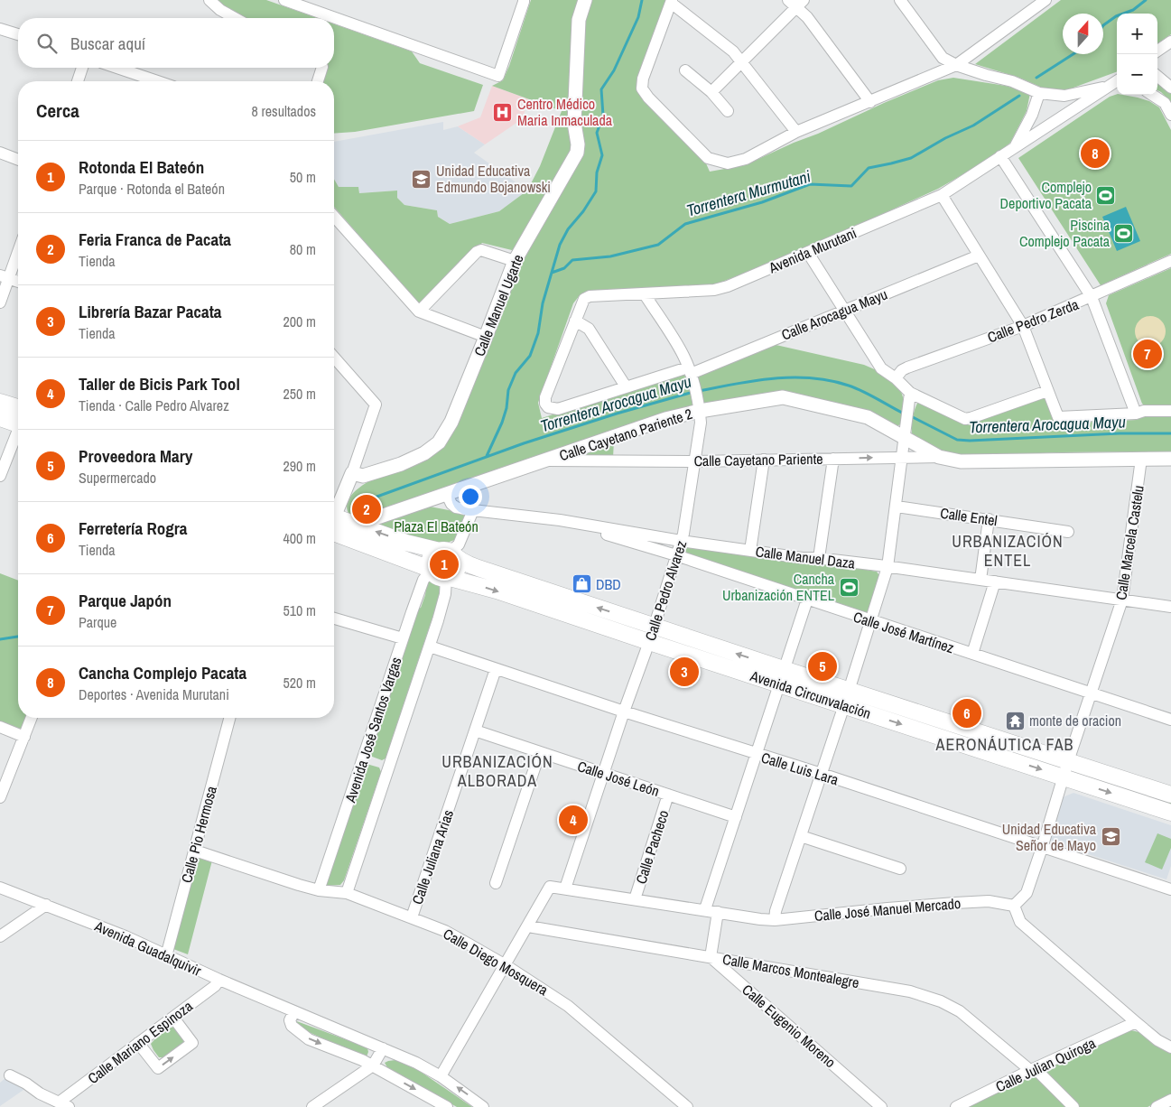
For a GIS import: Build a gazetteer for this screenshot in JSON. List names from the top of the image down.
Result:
{
  "streets": {
    "main road": ["Avenida Circunvalación"],
    "street": [
      "Avenida Murutani",
      "Calle Manuel Ugarte",
      "Calle Arocagua Mayu",
      "Calle Pedro Zerda",
      "Calle Cayetano Pariente 2",
      "Calle Cayetano Pariente",
      "Calle Entel",
      "Calle Marcela Castelu",
      "Calle Manuel Daza",
      "Calle Pedro Alvarez",
      "Calle José Martínez",
      "Avenida José Santos Vargas",
      "Calle Luis Lara",
      "Calle José León",
      "Calle Pio Hermosa",
      "Calle Pacheco",
      "Calle Juliana Arias",
      "Calle José Manuel Mercado",
      "Avenida Guadalquivir",
      "Calle Diego Mosquera",
      "Calle Marcos Montealegre",
      "Calle Eugenio Moreno",
      "Calle Mariano Espinoza",
      "Calle Julian Quiroga"
    ]
  },
  "crossings": [
    ["Avenida Murutani", "Calle Arocagua Mayu"],
    ["Avenida Murutani", "Calle Pedro Alvarez"],
    ["Calle Arocagua Mayu", "Calle Pedro Alvarez"],
    ["Calle Cayetano Pariente 2", "Calle Cayetano Pariente"],
    ["Calle Cayetano Pariente 2", "Calle Pedro Alvarez"],
    ["Calle Cayetano Pariente", "Calle Marcela Castelu"],
    ["Calle Cayetano Pariente", "Calle Manuel Daza"],
    ["Calle Cayetano Pariente", "Calle Pedro Alvarez"],
    ["Calle Cayetano Pariente", "Avenida Circunvalación"],
    ["Calle Marcela Castelu", "Calle Manuel Daza"],
    ["Calle Marcela Castelu", "Calle José Martínez"],
    ["Calle Marcela Castelu", "Avenida Circunvalación"],
    ["Calle Marcela Castelu", "Calle Luis Lara"],
    ["Calle Marcela Castelu", "Calle José Manuel Mercado"],
    ["Calle Manuel Daza", "Calle Pedro Alvarez"],
    ["Calle Manuel Daza", "Calle José Martínez"],
    ["Calle Pedro Alvarez", "Calle José Martínez"],
    ["Calle Pedro Alvarez", "Avenida Circunvalación"],
    ["Calle Pedro Alvarez", "Calle Luis Lara"],
    ["Calle Pedro Alvarez", "Calle José León"],
    ["Calle Pedro Alvarez", "Calle José Manuel Mercado"],
    ["Avenida Circunvalación", "Avenida José Santos Vargas"],
    ["Avenida José Santos Vargas", "Calle Luis Lara"],
    ["Avenida José Santos Vargas", "Calle Diego Mosquera"],
    ["Calle Luis Lara", "Calle Juliana Arias"],
    ["Calle José León", "Calle Pacheco"],
    ["Calle José León", "Calle Juliana Arias"],
    ["Calle Pio Hermosa", "Avenida Guadalquivir"],
    ["Calle Pio Hermosa", "Calle Diego Mosquera"],
    ["Calle Pacheco", "Calle José Manuel Mercado"],
    ["Calle Juliana Arias", "Calle Diego Mosquera"],
    ["Calle José Manuel Mercado", "Calle Marcos Montealegre"],
    ["Avenida Guadalquivir", "Calle Mariano Espinoza"],
    ["Calle Marcos Montealegre", "Calle Eugenio Moreno"],
    ["Calle Marcos Montealegre", "Calle Julian Quiroga"]
  ],
  "districts": ["URBANIZACIÓN ENTEL", "AERONÁUTICA FAB", "URBANIZACIÓN ALBORADA"],
  "water": ["Torrentera Murmutani", "Torrentera Arocagua Mayu"],
  "parks": ["Plaza El Bateón"],
  "places": {
    "hospital": ["Centro Médico Maria Inmaculada"],
    "school or university": ["Unidad Educativa Edmundo Bojanowski", "Unidad Educativa Señor de Mayo"],
    "sports": ["Complejo Deportivo Pacata", "Piscina Complejo Pacata", "Cancha Urbanización ENTEL"],
    "shop": ["DBD"],
    "temple": ["monte de oracion"]
  },
  "north": "top",
  "page": {
    "map_buttons": ["+", "−"],
    "search": "Buscar aquí",
    "heading": ["Cerca", "8 resultados"],
    "pins": [
      "8",
      "7",
      "2",
      "1",
      "5",
      "3",
      "6",
      "4"
    ],
    "list": [
      {
        "mark": "1",
        "name": "Rotonda El Bateón",
        "note": "Parque · Rotonda el Bateón",
        "value": "50 m"
      },
      {
        "mark": "2",
        "name": "Feria Franca de Pacata",
        "note": "Tienda",
        "value": "80 m"
      },
      {
        "mark": "3",
        "name": "Librería Bazar Pacata",
        "note": "Tienda",
        "value": "200 m"
      },
      {
        "mark": "4",
        "name": "Taller de Bicis Park Tool",
        "note": "Tienda · Calle Pedro Alvarez",
        "value": "250 m"
      },
      {
        "mark": "5",
        "name": "Proveedora Mary",
        "note": "Supermercado",
        "value": "290 m"
      },
      {
        "mark": "6",
        "name": "Ferretería Rogra",
        "note": "Tienda",
        "value": "400 m"
      },
      {
        "mark": "7",
        "name": "Parque Japón",
        "note": "Parque",
        "value": "510 m"
      },
      {
        "mark": "8",
        "name": "Cancha Complejo Pacata",
        "note": "Deportes · Avenida Murutani",
        "value": "520 m"
      }
    ]
  }
}
